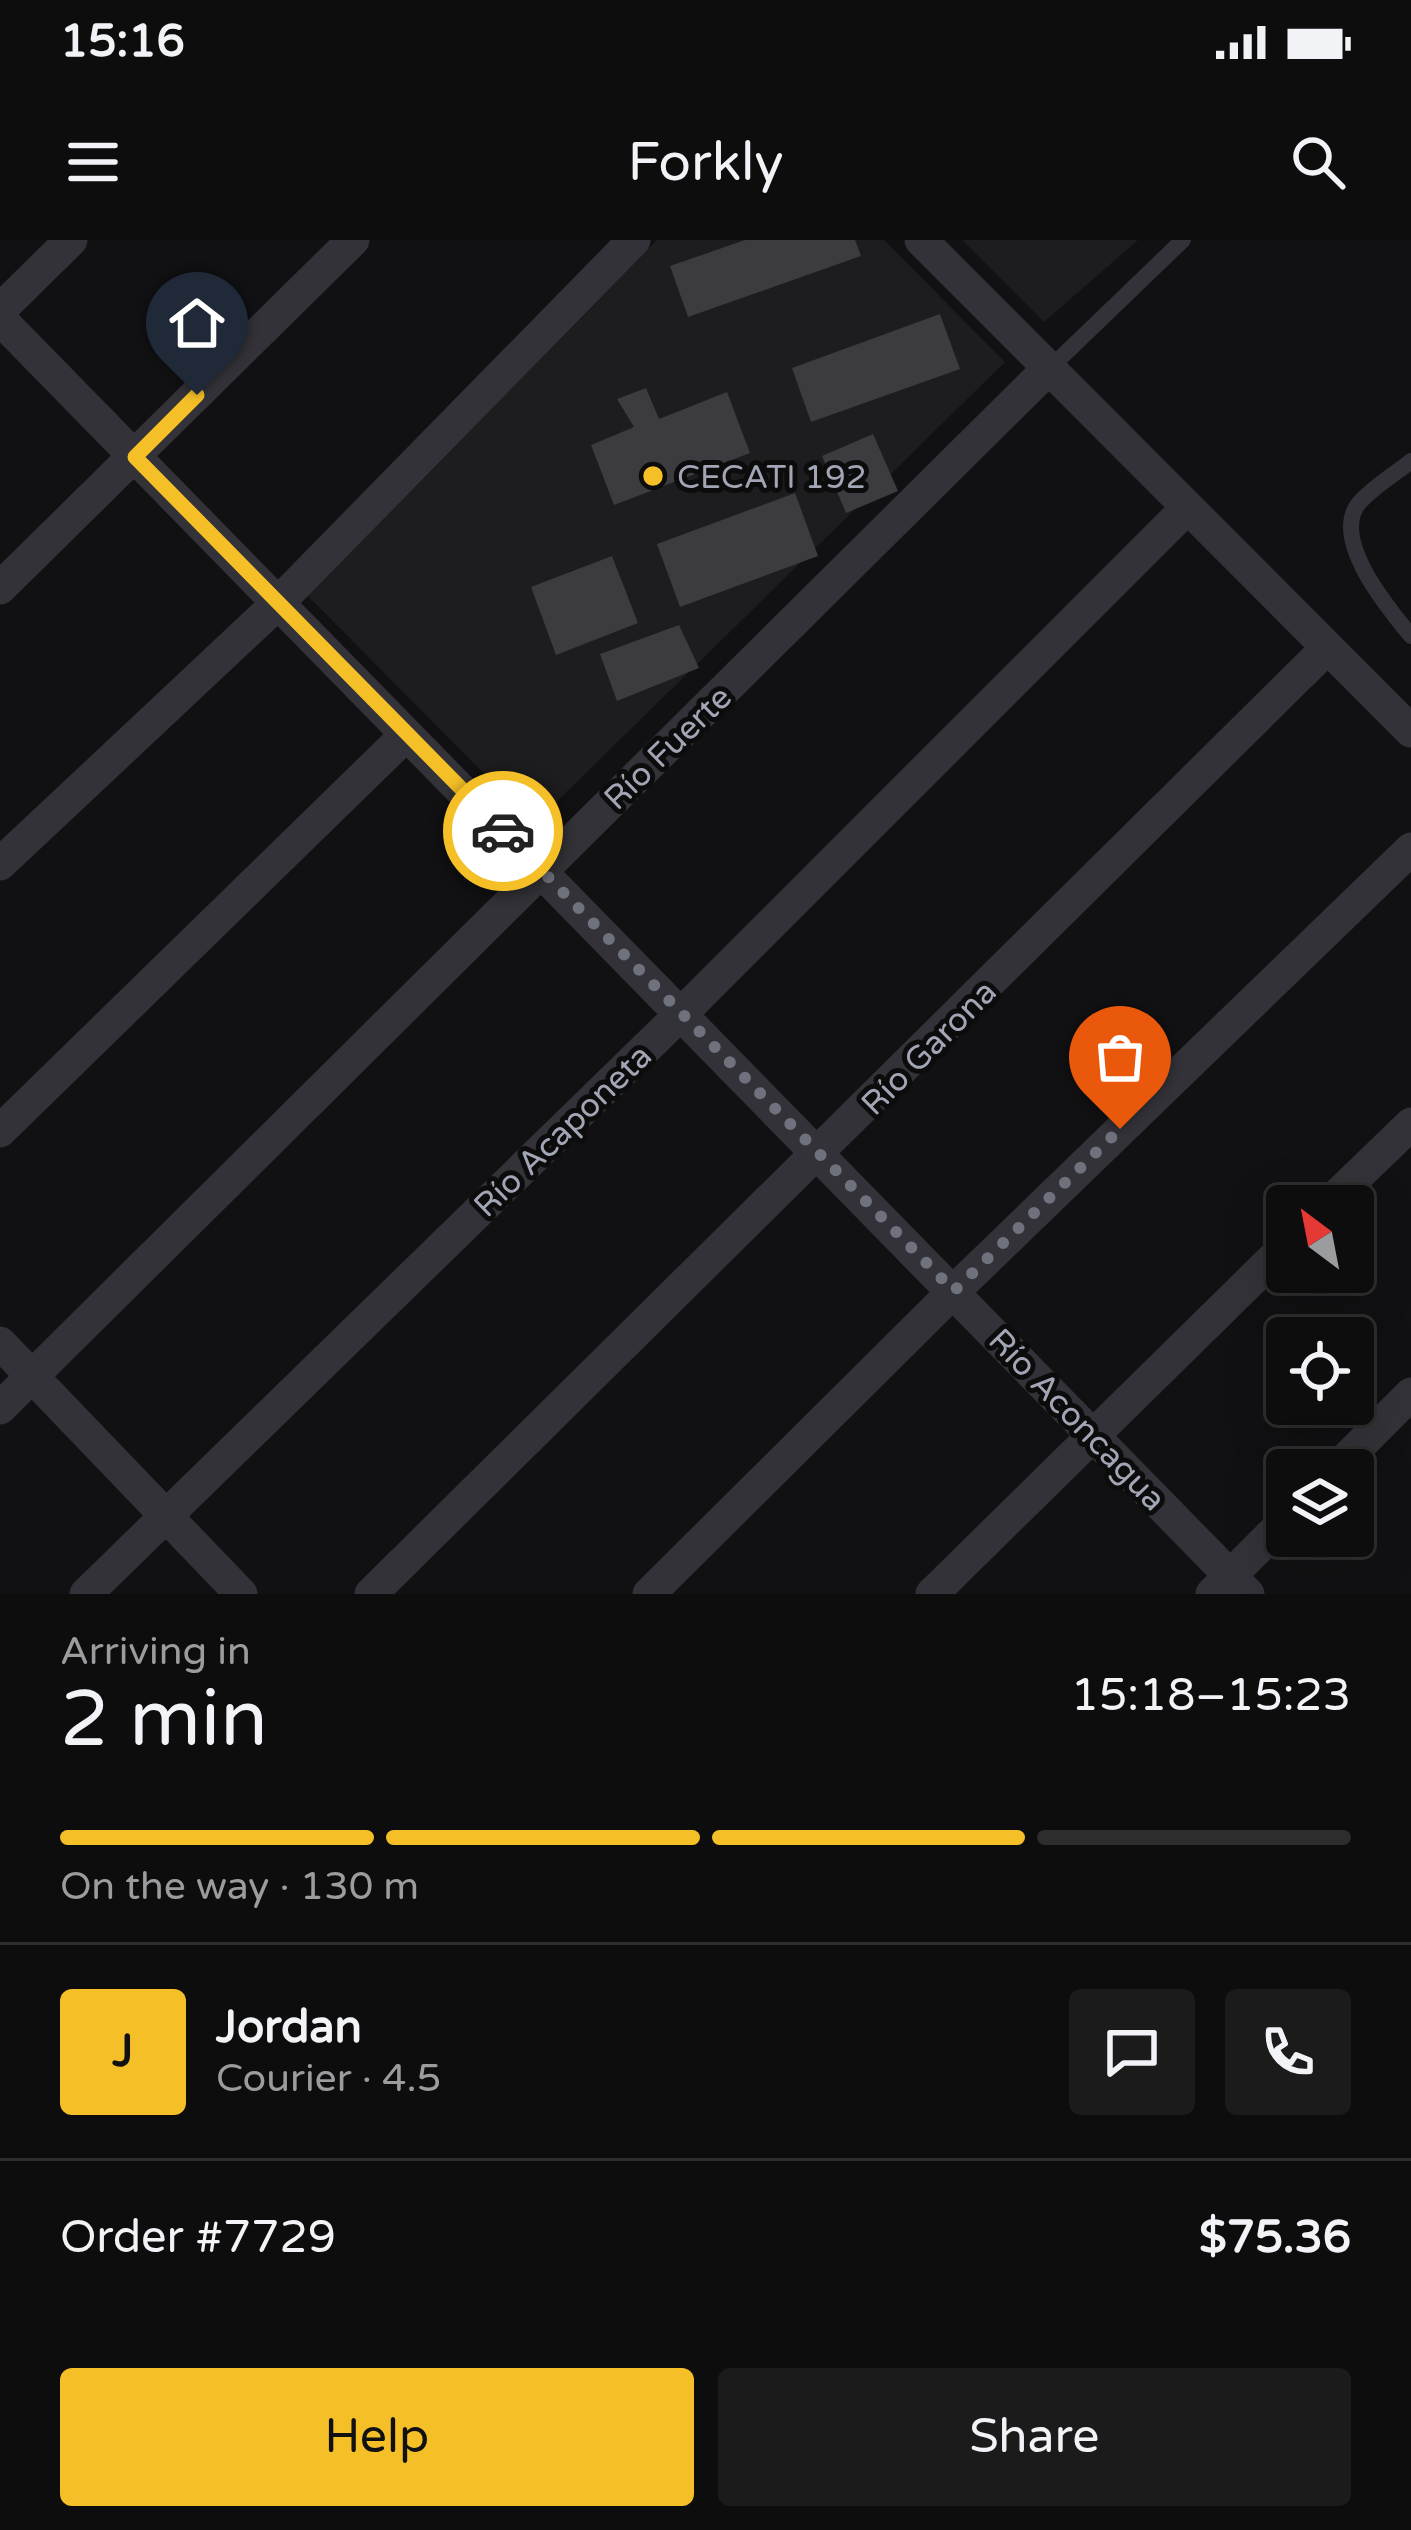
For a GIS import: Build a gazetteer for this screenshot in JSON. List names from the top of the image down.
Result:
{
  "streets": {
    "street": [
      "Río Fuerte",
      "Río Garona",
      "Río Acaponeta",
      "Río Aconcagua"
    ]
  },
  "crossings": [
    ["Río Fuerte", "Río Aconcagua"],
    ["Río Garona", "Río Aconcagua"],
    ["Río Acaponeta", "Río Aconcagua"]
  ],
  "places": ["CECATI 192"],
  "north": "top left",
  "page": {
    "status": "15:16",
    "header": "Forkly",
    "heading": ["2 min", "Arriving in", "15:18–15:23"],
    "panel": [
      "Jordan",
      "Courier · 4.5",
      "Order #7729",
      "$75.36"
    ],
    "bar": "On the way · 130 m",
    "round": "J",
    "buttons": ["Help", "Share"]
  }
}
